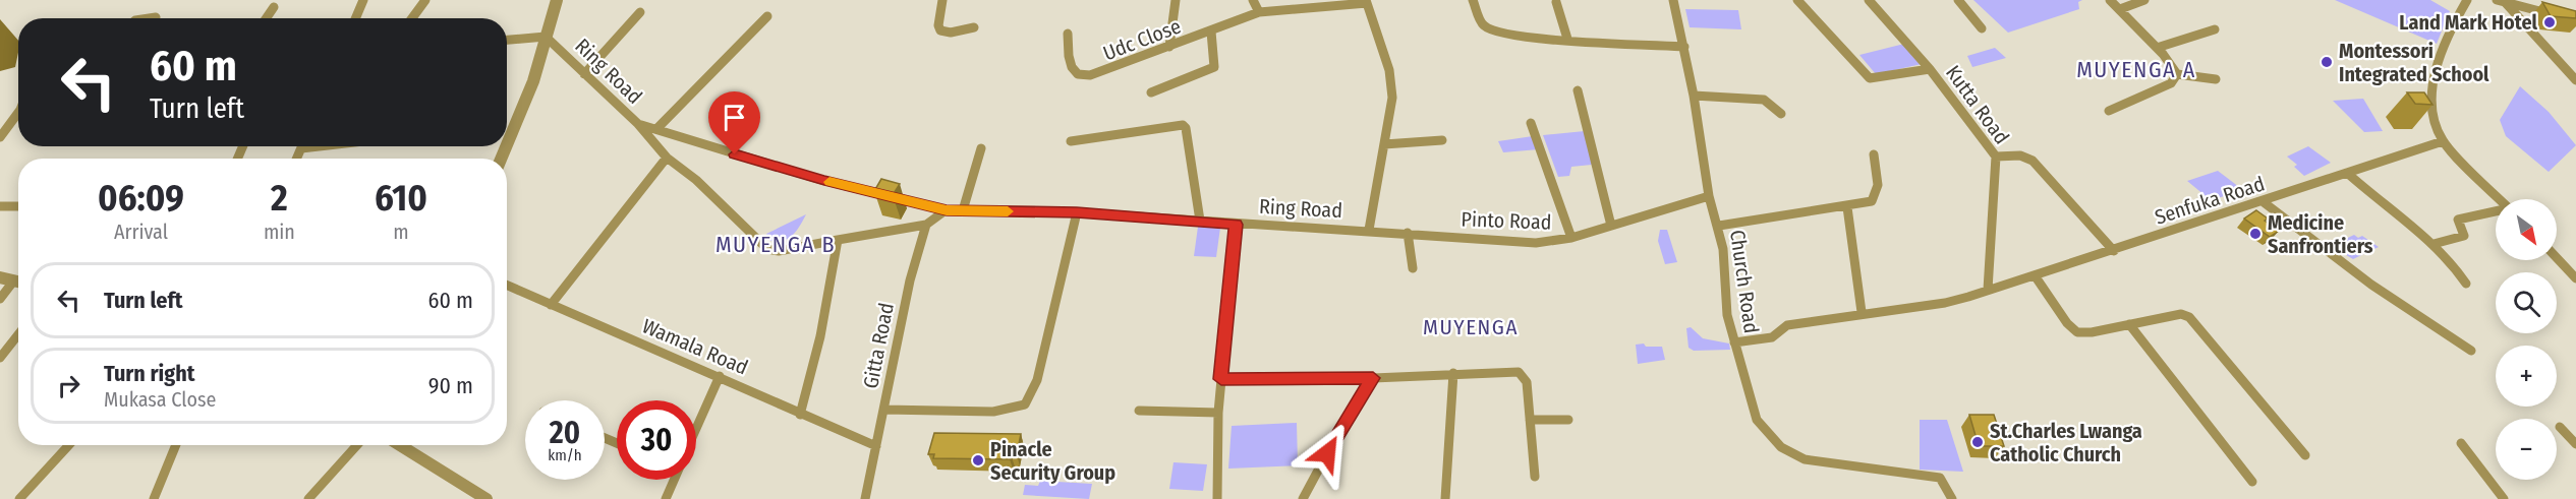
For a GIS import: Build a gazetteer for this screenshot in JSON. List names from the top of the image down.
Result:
{
  "streets": {
    "street": [
      "Udc Close",
      "Ring Road",
      "Kutta Road",
      "Senfuka Road",
      "Pinto Road",
      "Church Road",
      "Gitta Road",
      "Wamala Road"
    ]
  },
  "crossings": [
    ["Ring Road", "Pinto Road"],
    ["Kutta Road", "Senfuka Road"],
    ["Senfuka Road", "Church Road"],
    ["Pinto Road", "Church Road"],
    ["Gitta Road", "Wamala Road"]
  ],
  "districts": ["MUYENGA A", "MUYENGA B", "MUYENGA"],
  "places": [
    "Land Mark Hotel",
    "Montessori Integrated School",
    "Medicine Sanfrontiers",
    "St.Charles Lwanga Catholic Church",
    "Pinacle Security Group"
  ],
  "north": "bottom right",
  "page": {
    "turn": ["60 m", "Turn left"],
    "eta": [
      "06:09",
      "Arrival",
      "2",
      "min",
      "610",
      "m"
    ],
    "map_buttons": ["+", "−"],
    "list": [
      {
        "name": "Turn left",
        "value": "60 m"
      },
      {
        "name": "Turn right",
        "note": "Mukasa Close",
        "value": "90 m"
      }
    ],
    "speed": "20 km/h",
    "limit": "30"
  }
}
